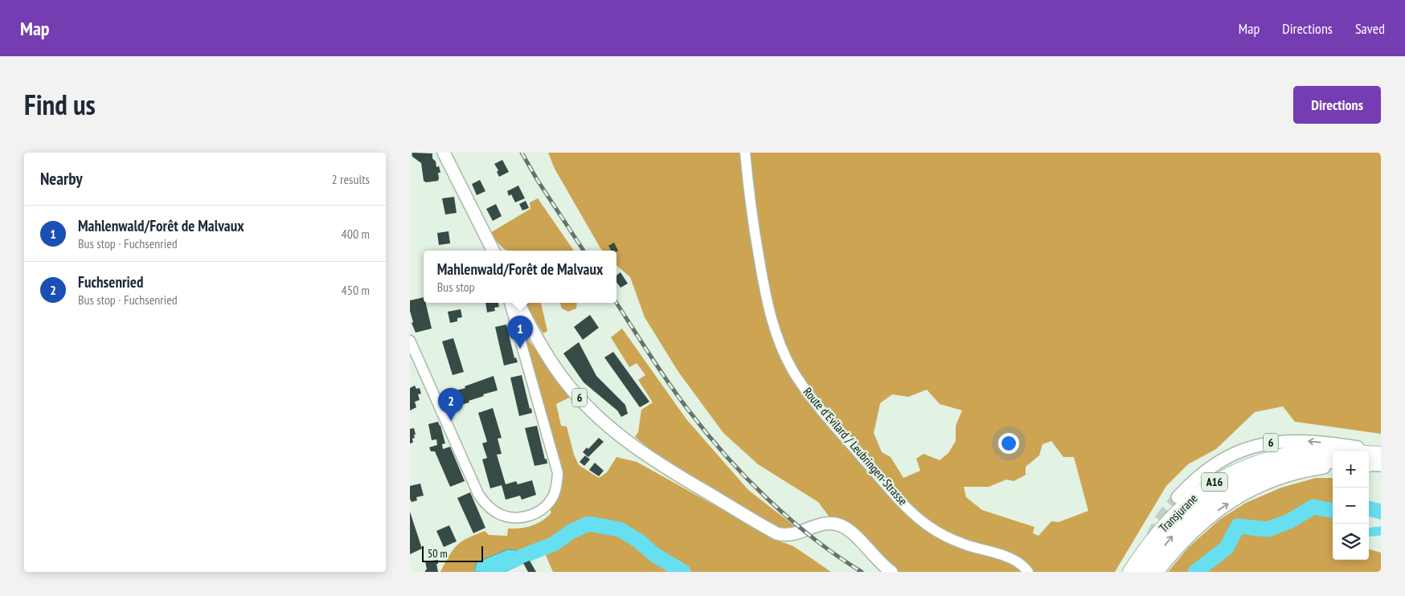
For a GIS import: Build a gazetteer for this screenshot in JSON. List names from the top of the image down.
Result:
{
  "streets": {
    "highway": ["A16", "Transjurane"],
    "main road": ["6"],
    "street": ["Route d'Evilard / Leubringen-Strasse"]
  },
  "scale_bar": "50 m",
  "page": {
    "header": "Map",
    "nav": ["Map", "Directions", "Saved"],
    "title": "Find us",
    "buttons": "Directions",
    "heading": ["Nearby", "2 results"],
    "list": [
      {
        "mark": "1",
        "name": "Mahlenwald/Forêt de Malvaux",
        "note": "Bus stop · Fuchsenried",
        "value": "400 m"
      },
      {
        "mark": "2",
        "name": "Fuchsenried",
        "note": "Bus stop · Fuchsenried",
        "value": "450 m"
      }
    ],
    "popup": ["Mahlenwald/Forêt de Malvaux", "Bus stop"],
    "pins": ["1", "2"],
    "map_buttons": ["+", "−"],
    "scale": "50 m"
  }
}
